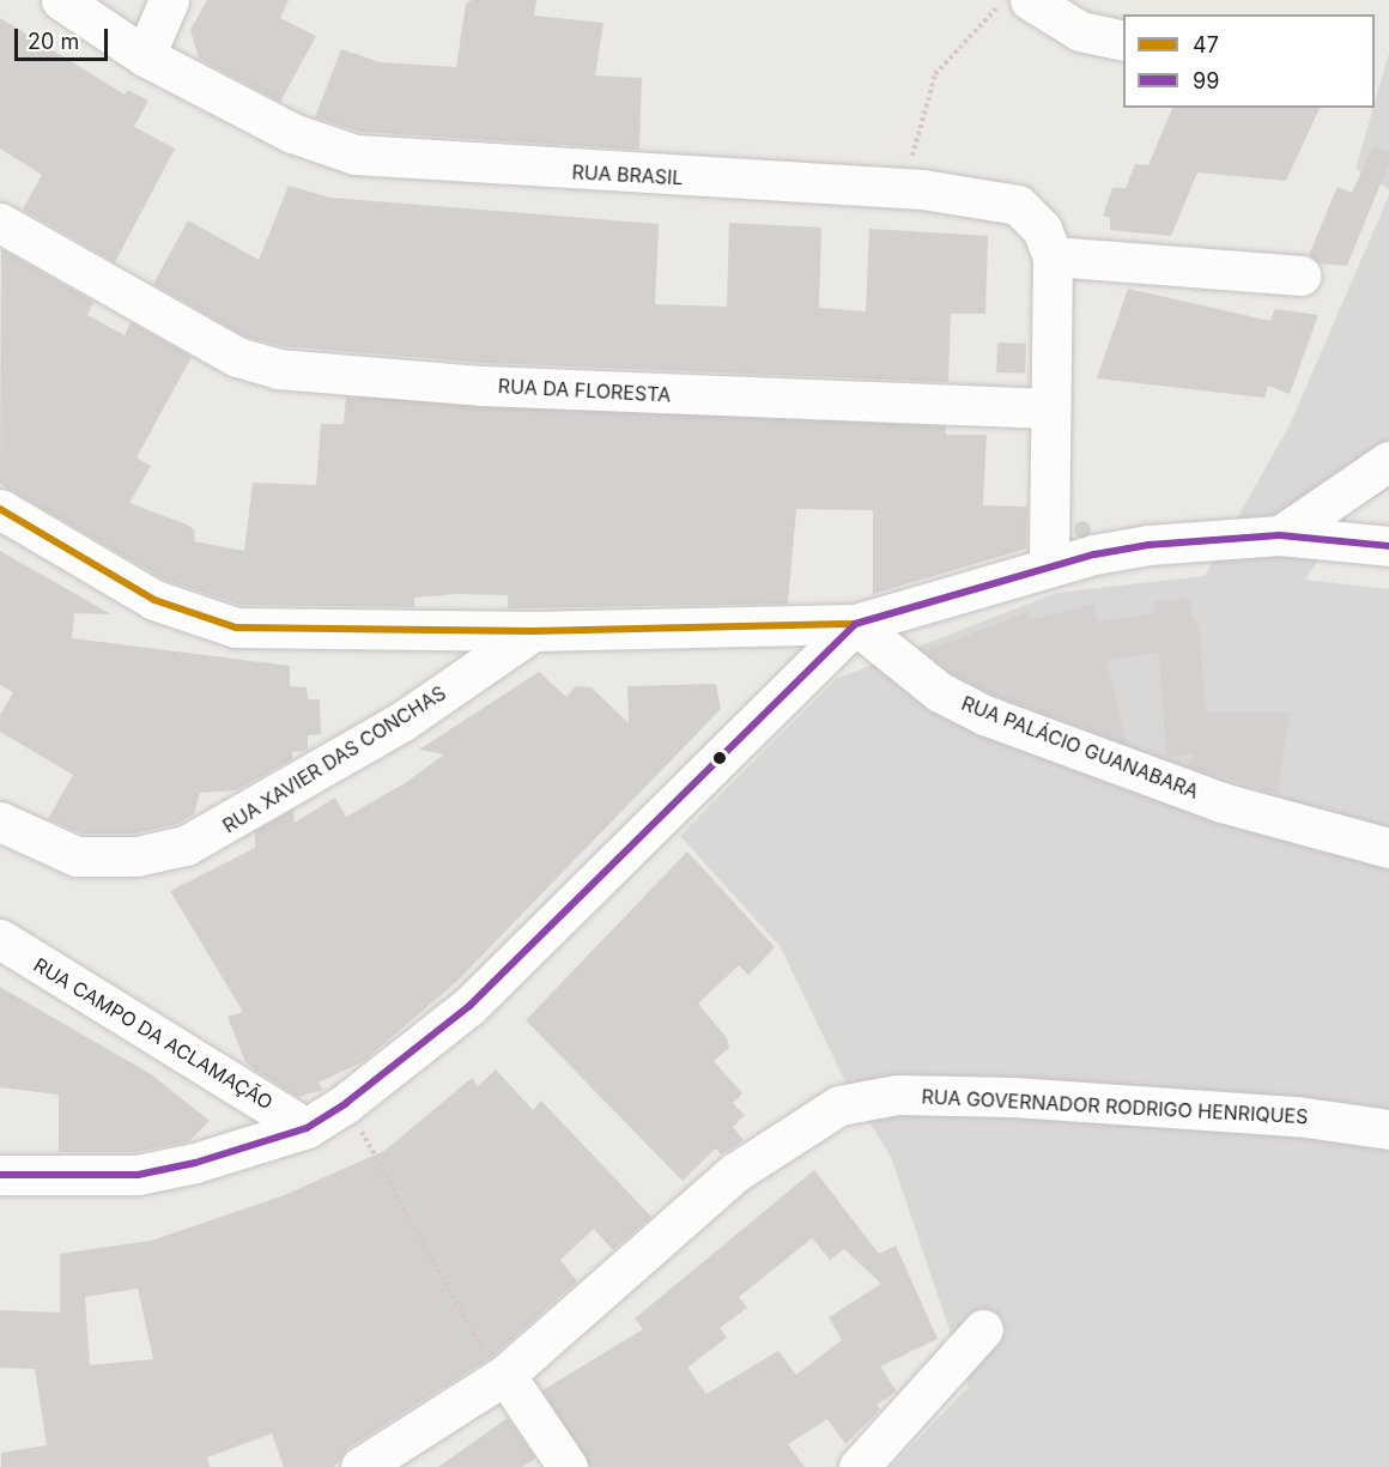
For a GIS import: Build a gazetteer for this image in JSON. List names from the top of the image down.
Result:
{
  "streets": {
    "street": [
      "RUA BRASIL",
      "RUA DA FLORESTA",
      "RUA PALÁCIO GUANABARA",
      "RUA XAVIER DAS CONCHAS",
      "RUA CAMPO DA ACLAMAÇÃO",
      "RUA GOVERNADOR RODRIGO HENRIQUES"
    ]
  },
  "crossings": [
    ["RUA BRASIL", "RUA DA FLORESTA"]
  ],
  "lines": ["transit line 47", "transit line 99"],
  "legend": ["47", "99"],
  "scale_bar": "20 m"
}
